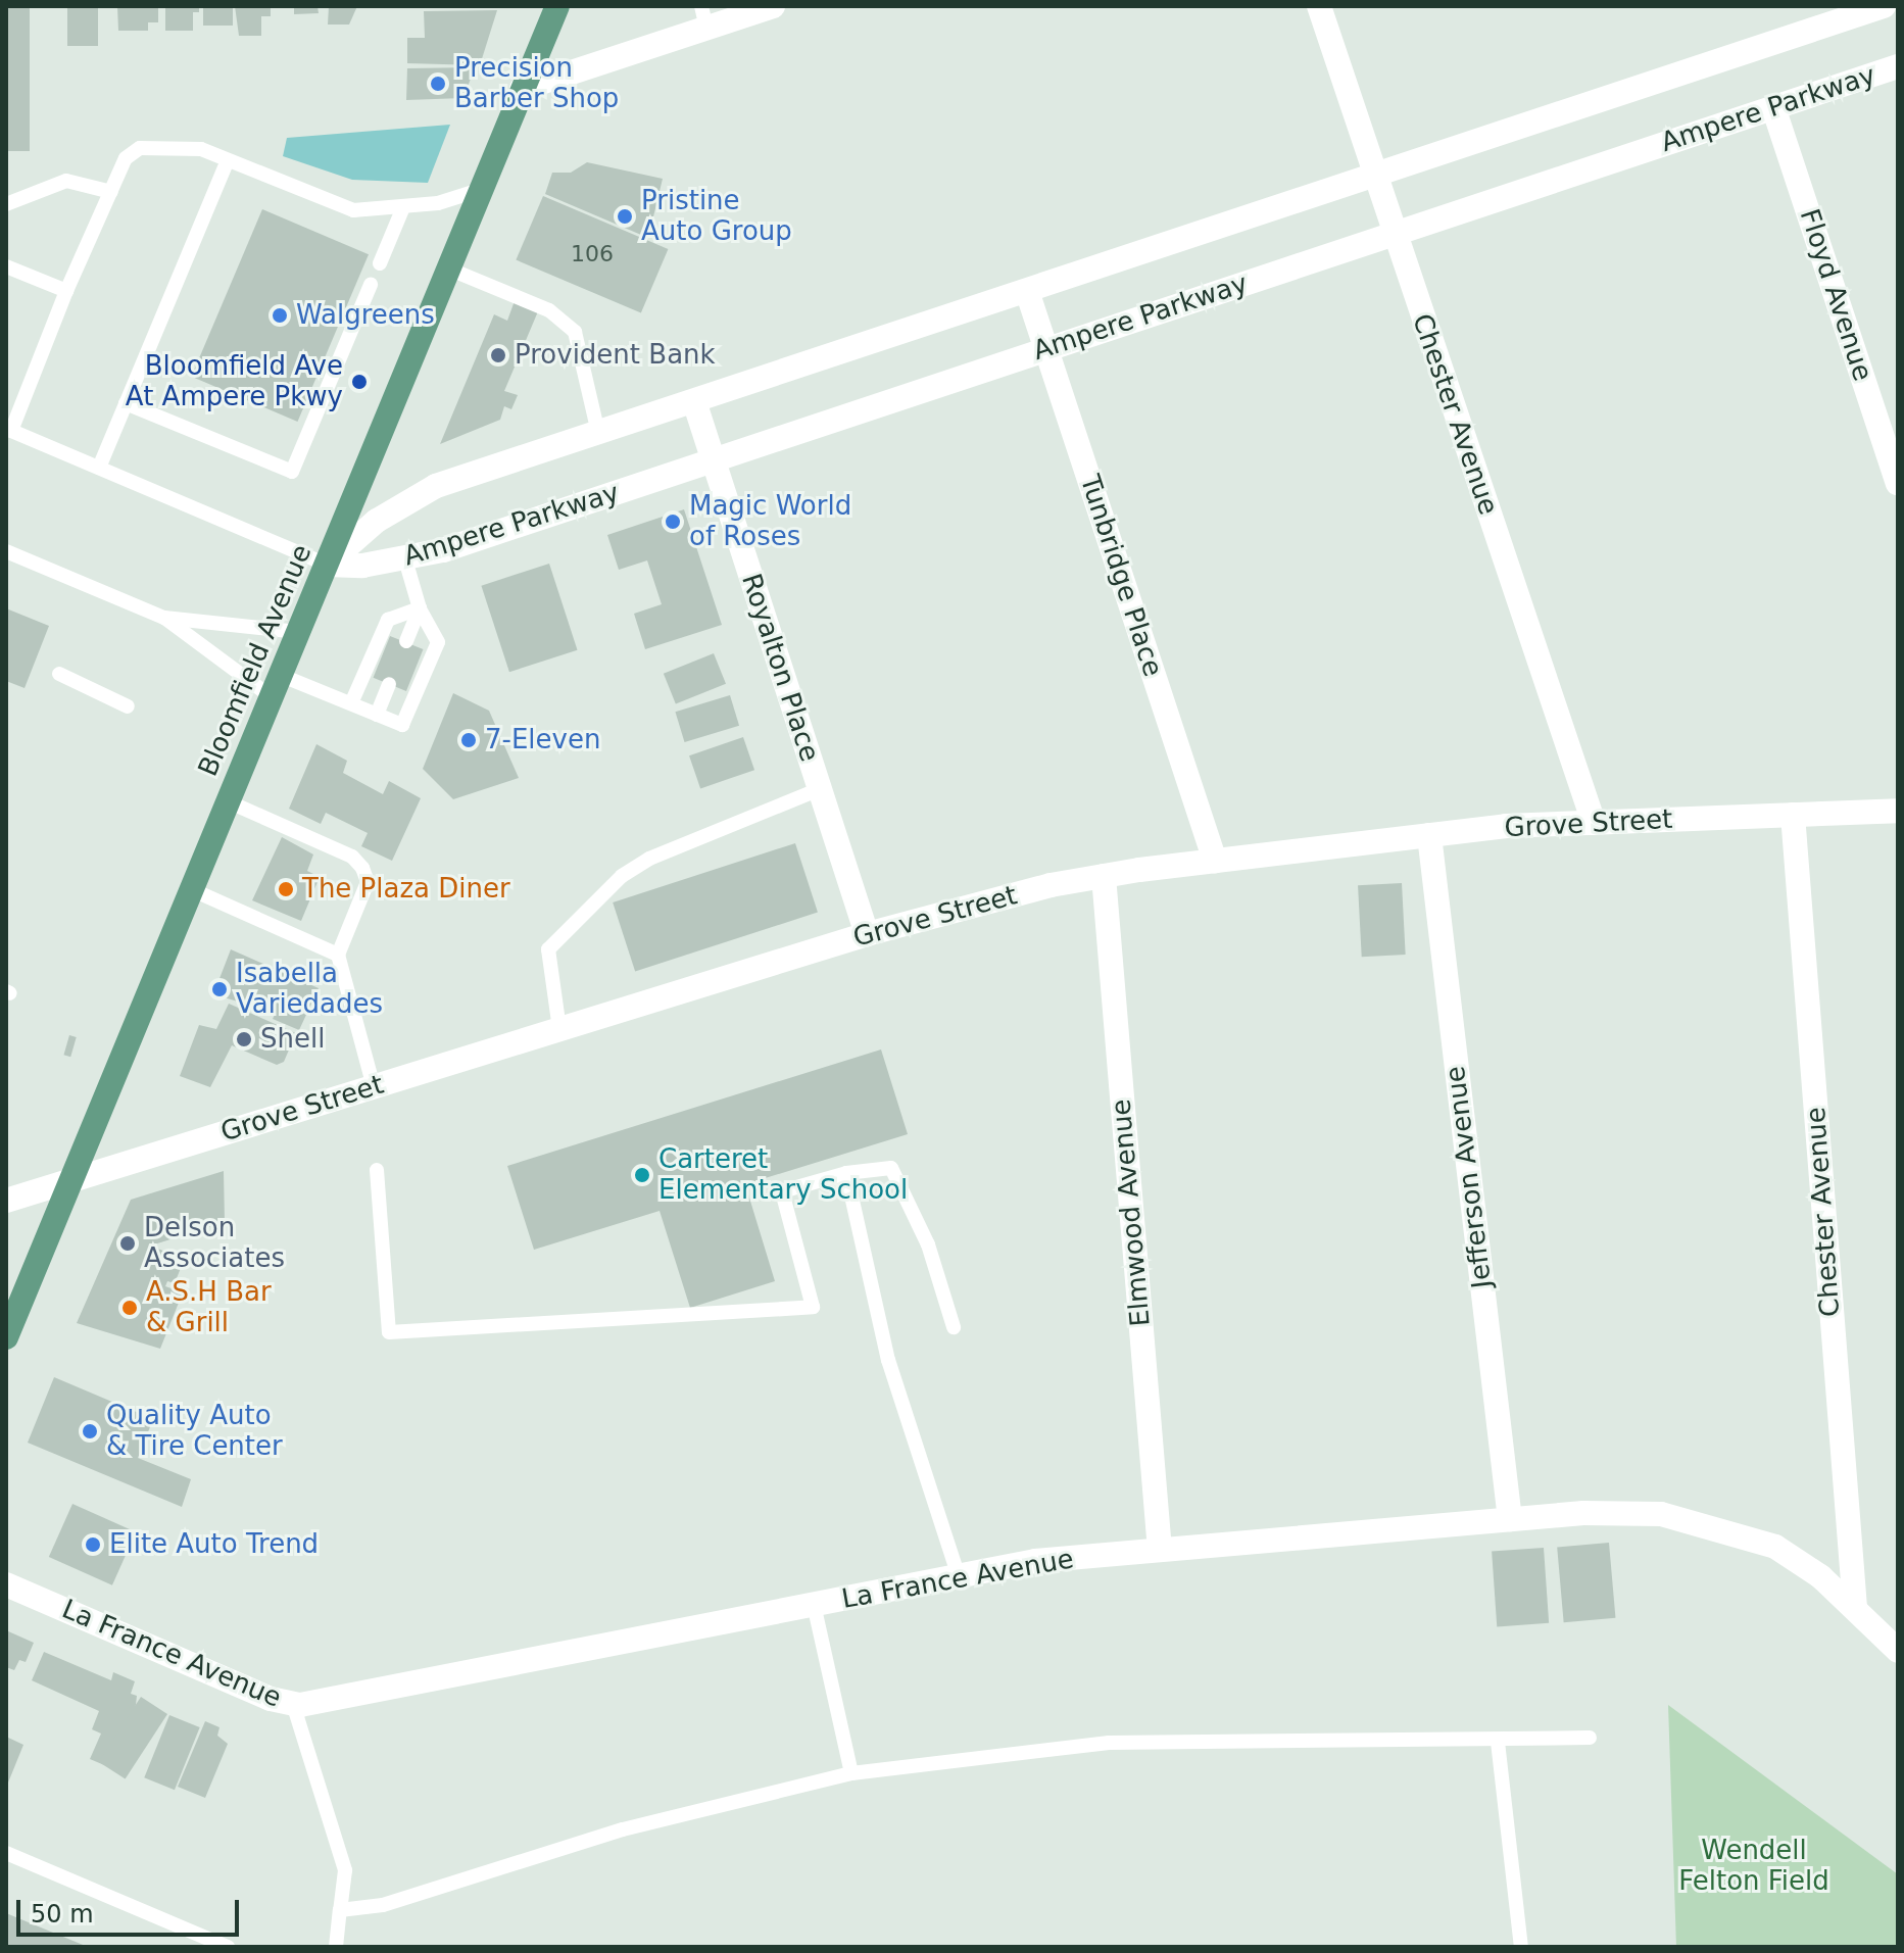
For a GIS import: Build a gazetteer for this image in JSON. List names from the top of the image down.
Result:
{
  "streets": {
    "main road": ["Bloomfield Avenue"],
    "street": [
      "Ampere Parkway",
      "Floyd Avenue",
      "Chester Avenue",
      "Tunbridge Place",
      "Royalton Place",
      "Grove Street",
      "Jefferson Avenue",
      "Elmwood Avenue",
      "La France Avenue"
    ]
  },
  "crossings": [
    ["Ampere Parkway", "Floyd Avenue"],
    ["Ampere Parkway", "Chester Avenue"],
    ["Ampere Parkway", "Tunbridge Place"],
    ["Ampere Parkway", "Bloomfield Avenue"],
    ["Ampere Parkway", "Royalton Place"],
    ["Chester Avenue", "Grove Street"],
    ["Chester Avenue", "La France Avenue"],
    ["Tunbridge Place", "Grove Street"],
    ["Bloomfield Avenue", "Grove Street"],
    ["Royalton Place", "Grove Street"],
    ["Grove Street", "Jefferson Avenue"],
    ["Grove Street", "Elmwood Avenue"],
    ["Jefferson Avenue", "La France Avenue"],
    ["Elmwood Avenue", "La France Avenue"]
  ],
  "parks": ["Wendell Felton Field"],
  "places": [
    "Precision Barber Shop",
    "Pristine Auto Group",
    "Walgreens",
    "Provident Bank",
    "Bloomfield Ave At Ampere Pkwy",
    "Magic World of Roses",
    "7-Eleven",
    "The Plaza Diner",
    "Isabella Variedades",
    "Shell",
    "Carteret Elementary School",
    "Delson Associates",
    "A.S.H Bar & Grill",
    "Quality Auto & Tire Center",
    "Elite Auto Trend"
  ],
  "house_numbers": ["106"],
  "scale_bar": "50 m"
}
